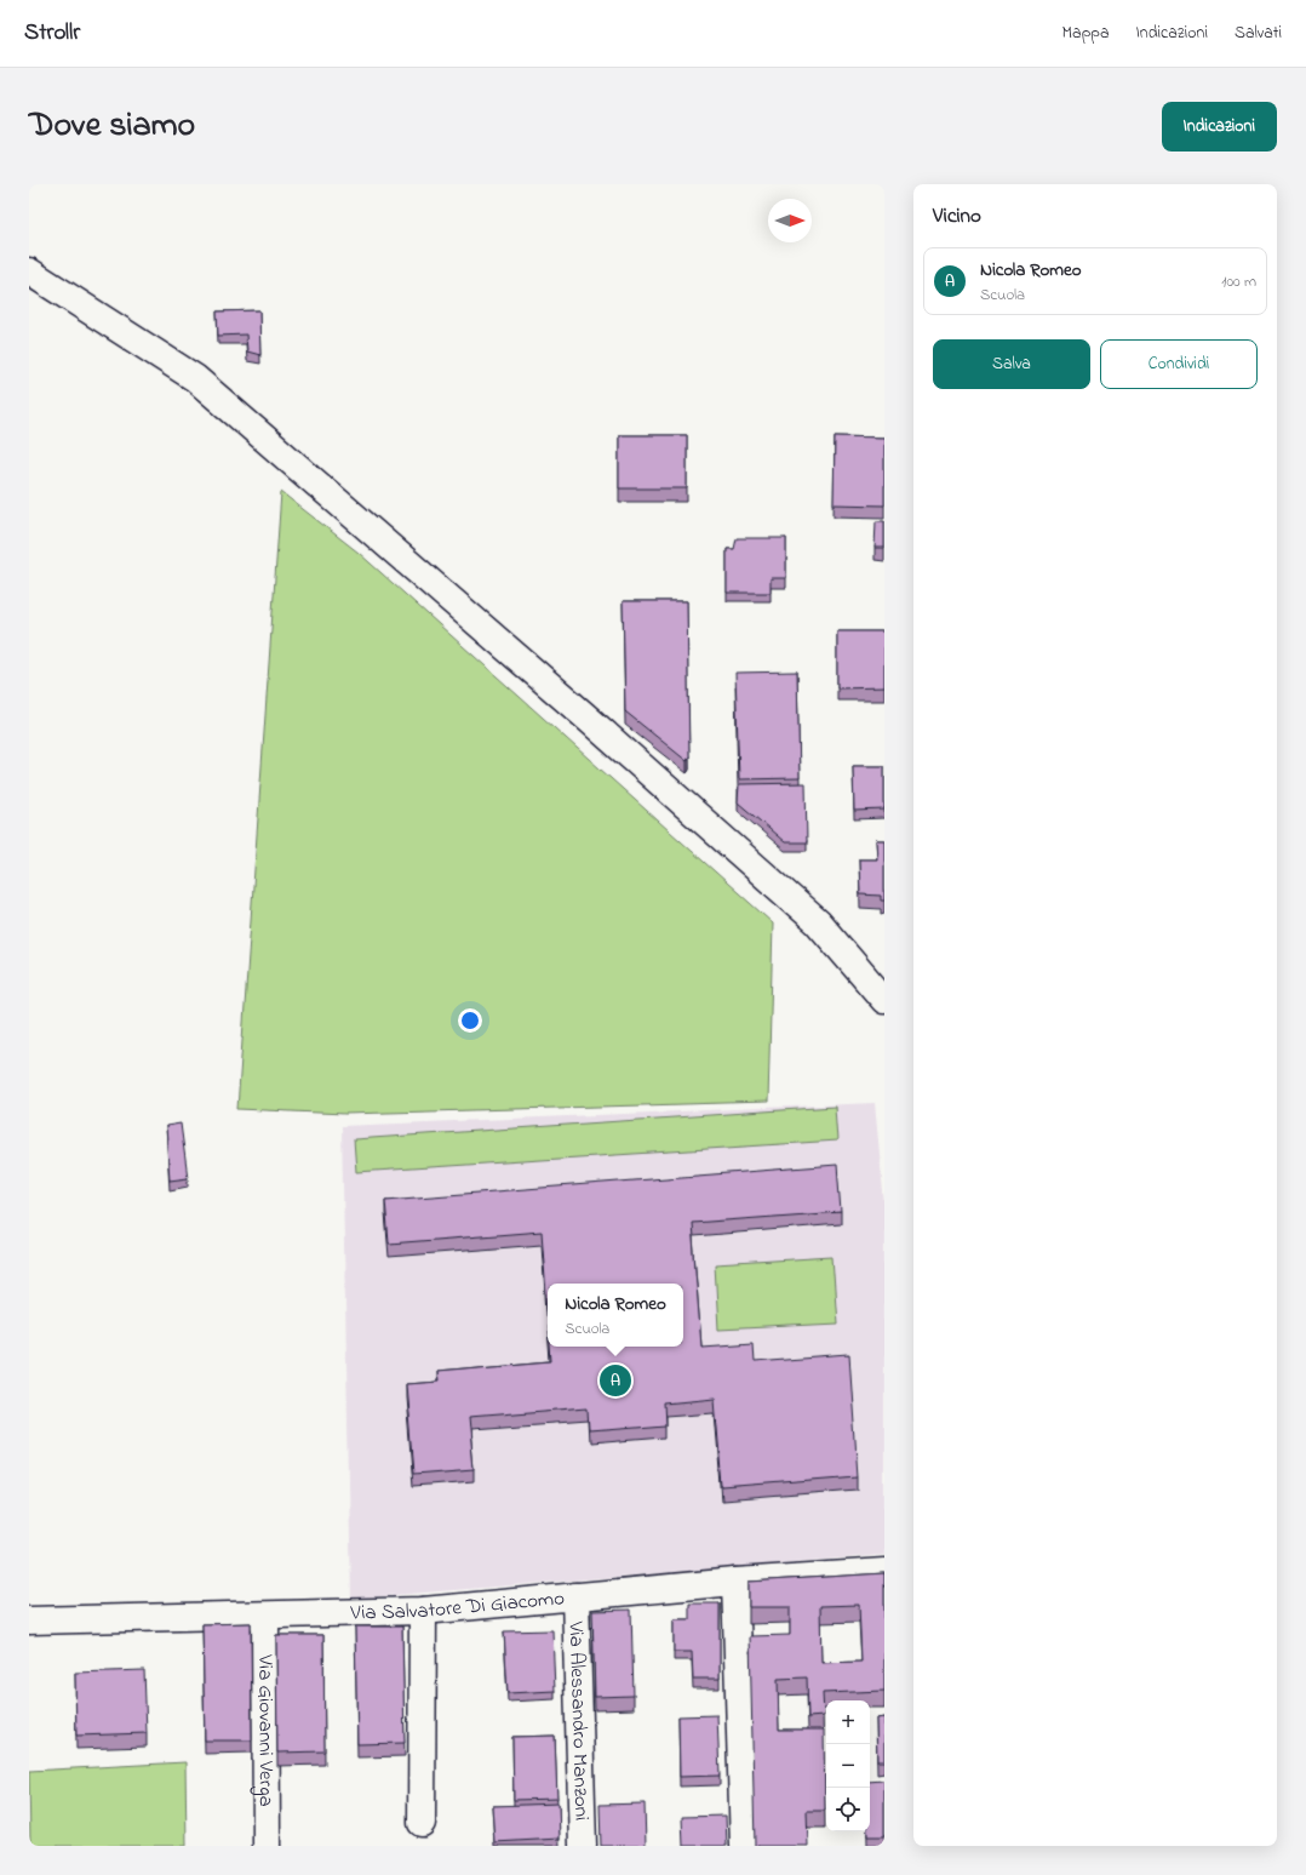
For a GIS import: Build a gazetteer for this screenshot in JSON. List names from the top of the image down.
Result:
{
  "streets": {
    "street": ["Via Salvatore Di Giacomo", "Via Alessandro Manzoni", "Via Giovanni Verga"]
  },
  "crossings": [
    ["Via Salvatore Di Giacomo", "Via Alessandro Manzoni"],
    ["Via Salvatore Di Giacomo", "Via Giovanni Verga"]
  ],
  "north": "right",
  "page": {
    "header": "Strollr",
    "nav": ["Mappa", "Indicazioni", "Salvati"],
    "title": "Dove siamo",
    "buttons": [
      "Indicazioni",
      ["Salva", "Condividi"]
    ],
    "heading": "Vicino",
    "list": [
      {
        "mark": "A",
        "name": "Nicola Romeo",
        "note": "Scuola",
        "value": "100 m"
      }
    ],
    "popup": ["Nicola Romeo", "Scuola"],
    "pins": "A",
    "map_buttons": ["+", "−"]
  }
}
